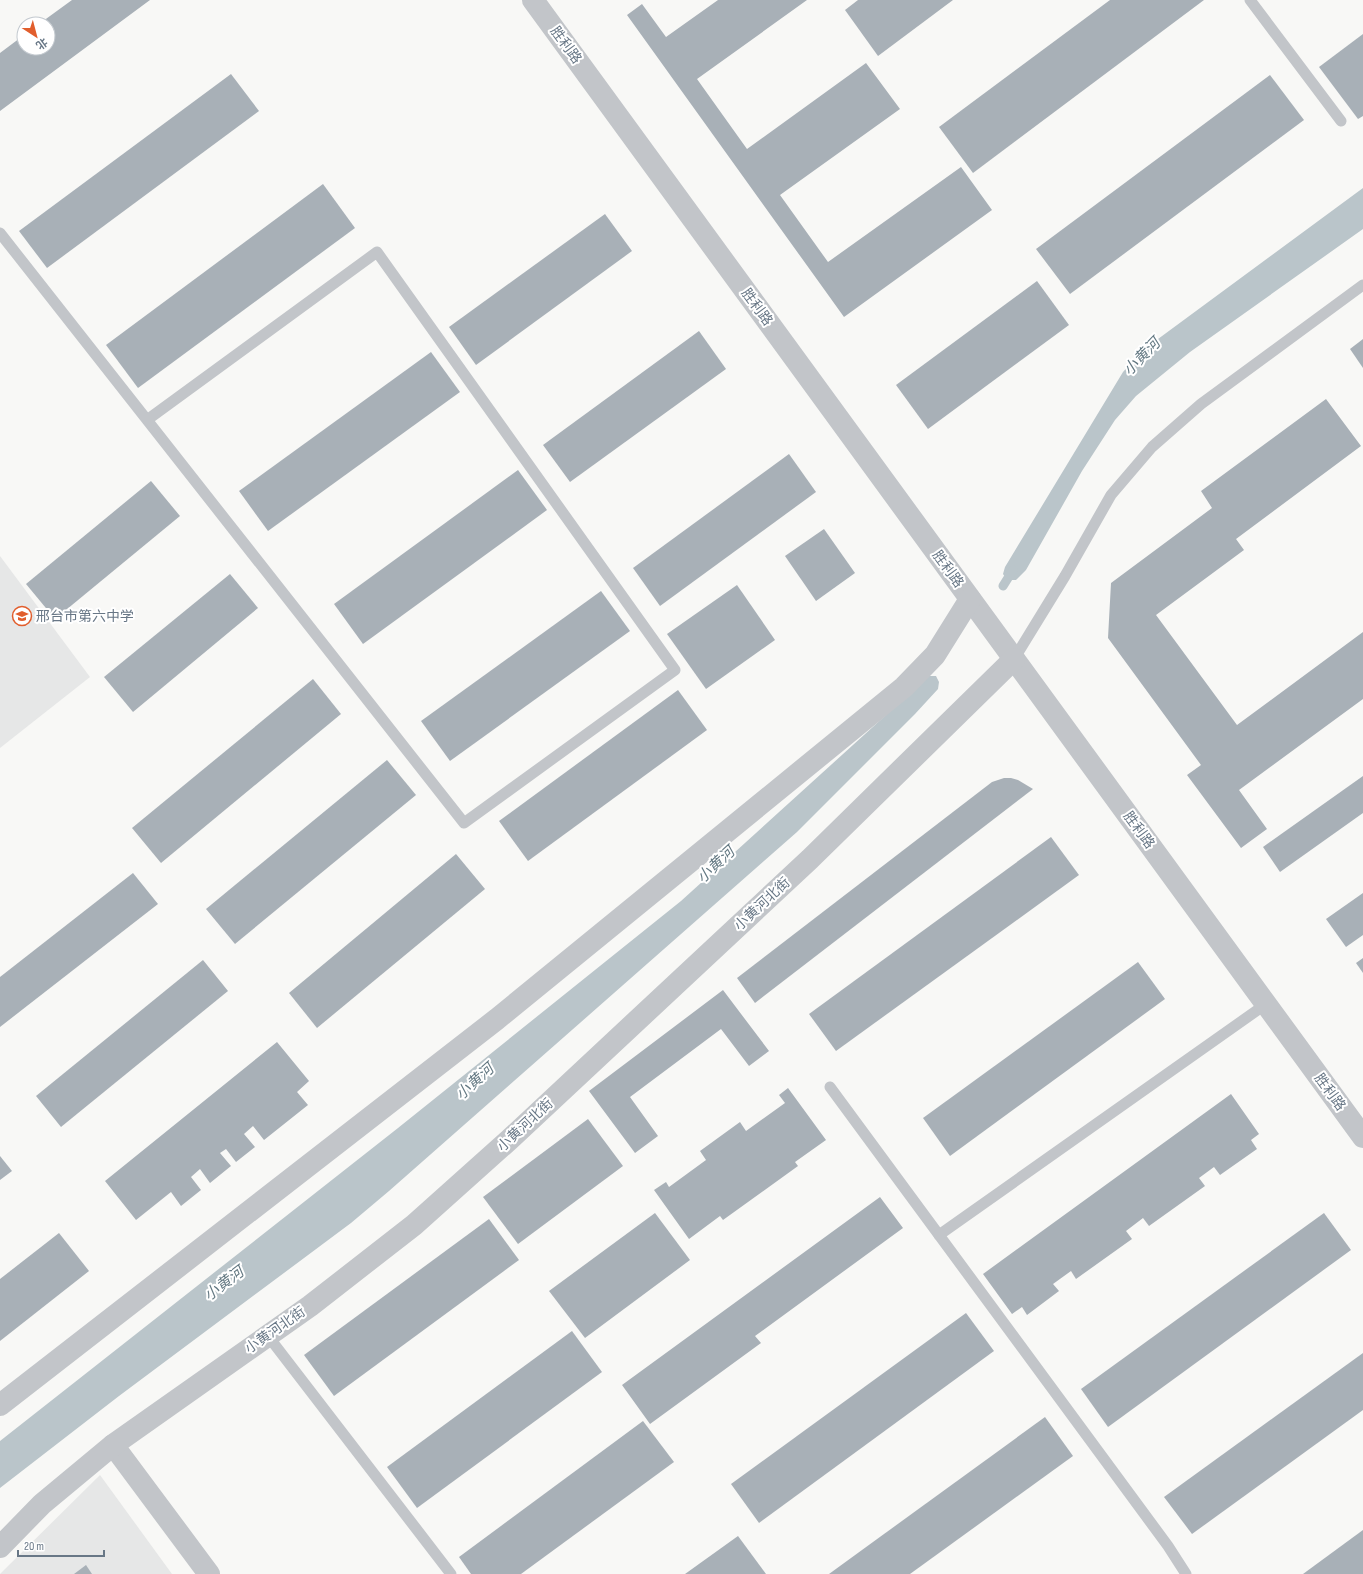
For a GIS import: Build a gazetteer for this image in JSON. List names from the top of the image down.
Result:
{
  "streets": {
    "street": ["胜利路", "小黄河北街"]
  },
  "crossings": [
    ["胜利路", "小黄河北街"]
  ],
  "water": ["小黄河"],
  "places": {
    "school or university": ["邢台市第六中学"]
  },
  "scale_bar": "20 m",
  "north": "bottom right"
}
